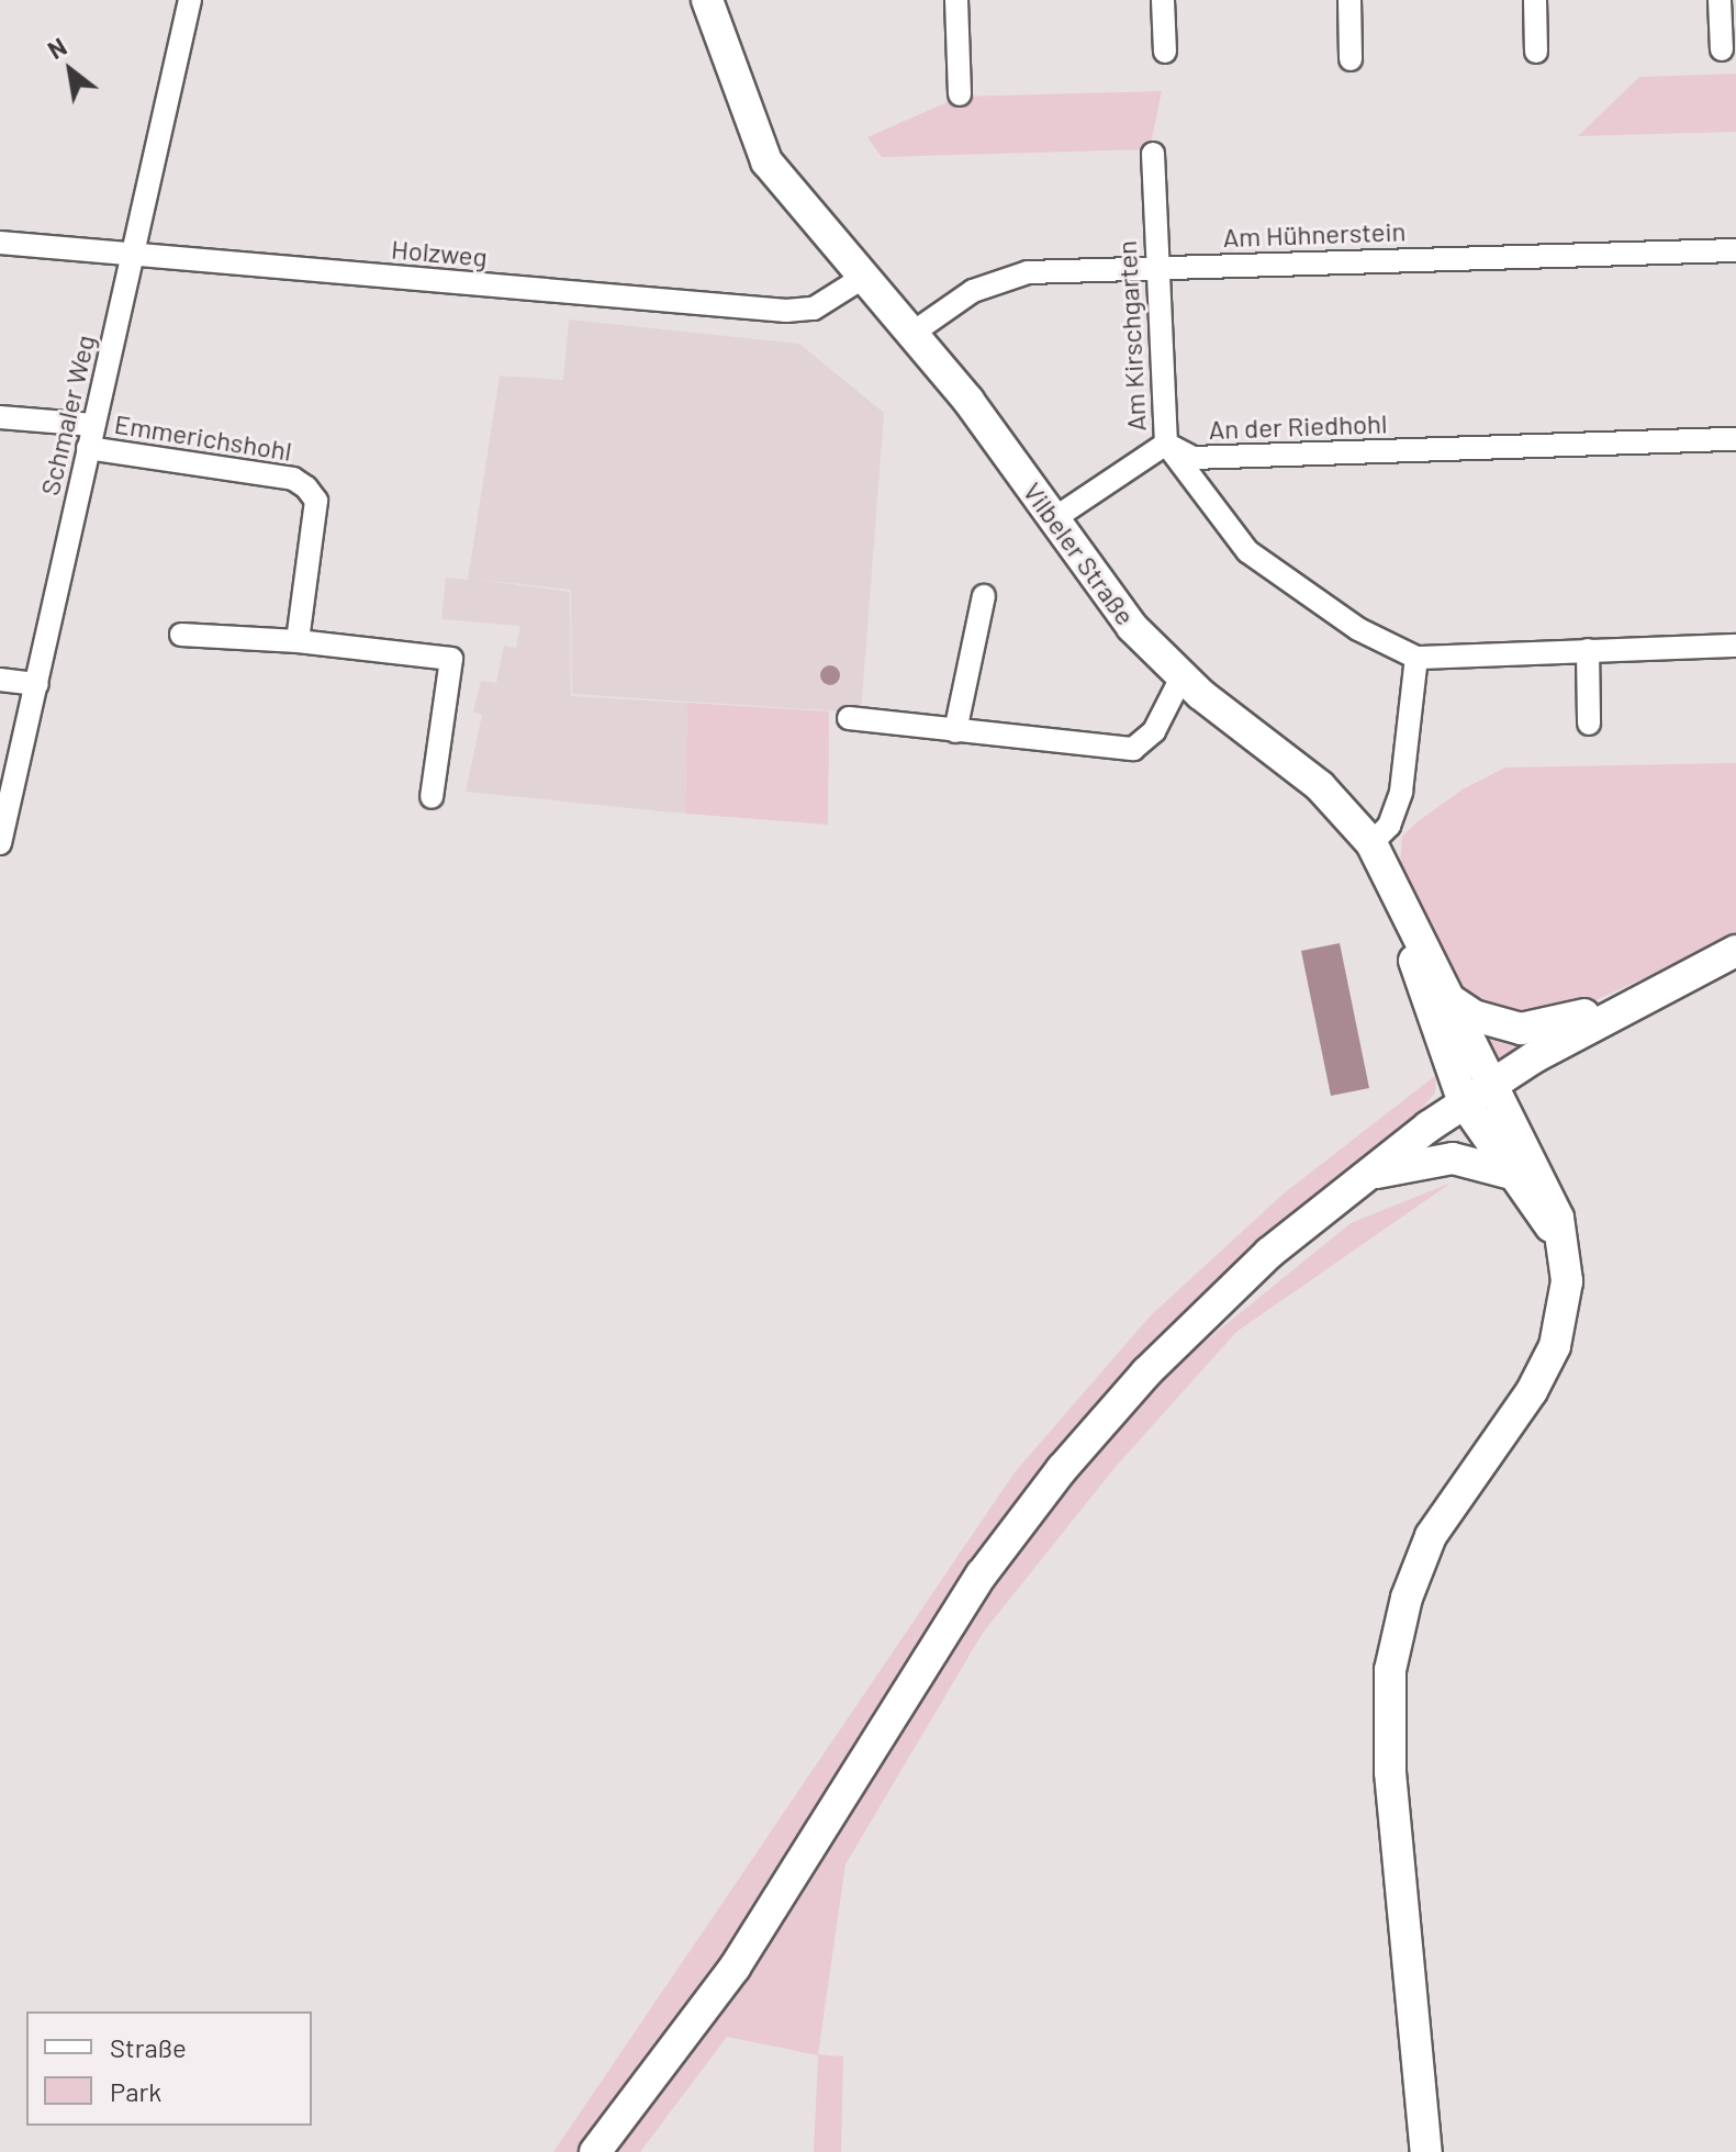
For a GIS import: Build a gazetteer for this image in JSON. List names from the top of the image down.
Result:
{
  "streets": {
    "street": [
      "Am Hühnerstein",
      "Holzweg",
      "Am Kirschgarten",
      "Schmaler Weg",
      "An der Riedhohl",
      "Emmerichshohl",
      "Vilbeler Straße"
    ]
  },
  "crossings": [
    ["Am Hühnerstein", "Am Kirschgarten"],
    ["Am Hühnerstein", "Vilbeler Straße"],
    ["Holzweg", "Schmaler Weg"],
    ["Holzweg", "Vilbeler Straße"],
    ["Am Kirschgarten", "An der Riedhohl"],
    ["Schmaler Weg", "Emmerichshohl"]
  ],
  "legend": ["Straße", "Park"],
  "north": "top left"
}
